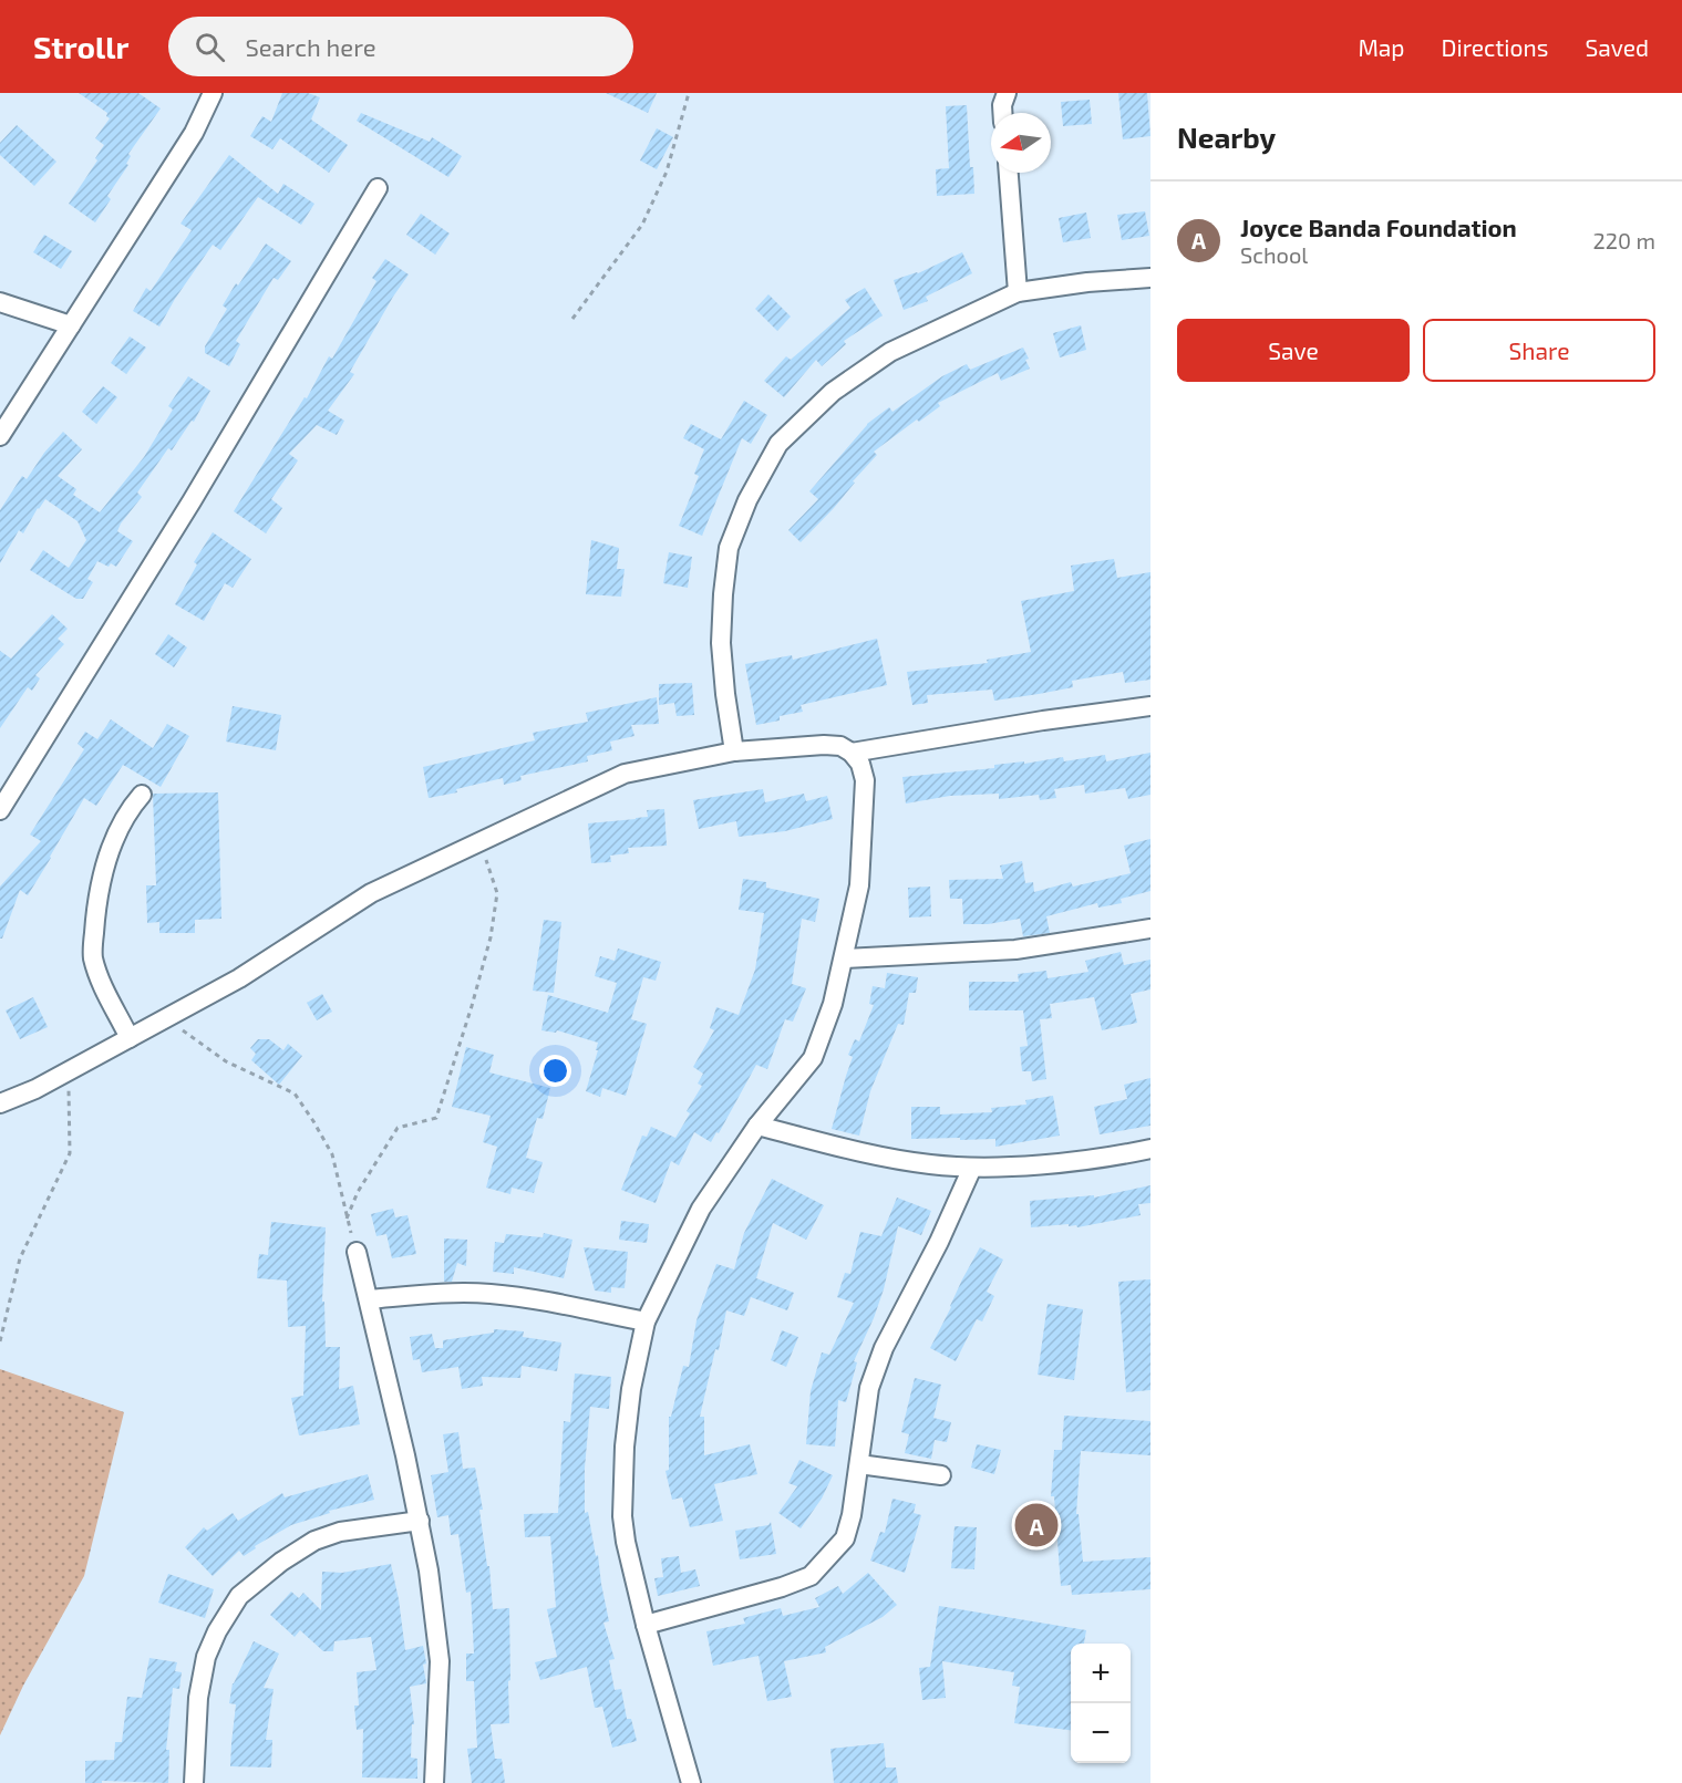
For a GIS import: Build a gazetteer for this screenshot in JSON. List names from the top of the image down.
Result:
{
  "north": "left",
  "page": {
    "header": "Strollr",
    "search": "Search here",
    "nav": ["Map", "Directions", "Saved"],
    "heading": "Nearby",
    "list": [
      {
        "mark": "A",
        "name": "Joyce Banda Foundation",
        "note": "School",
        "value": "220 m"
      }
    ],
    "buttons": ["Save", "Share"],
    "pins": "A",
    "map_buttons": ["+", "−"]
  }
}
